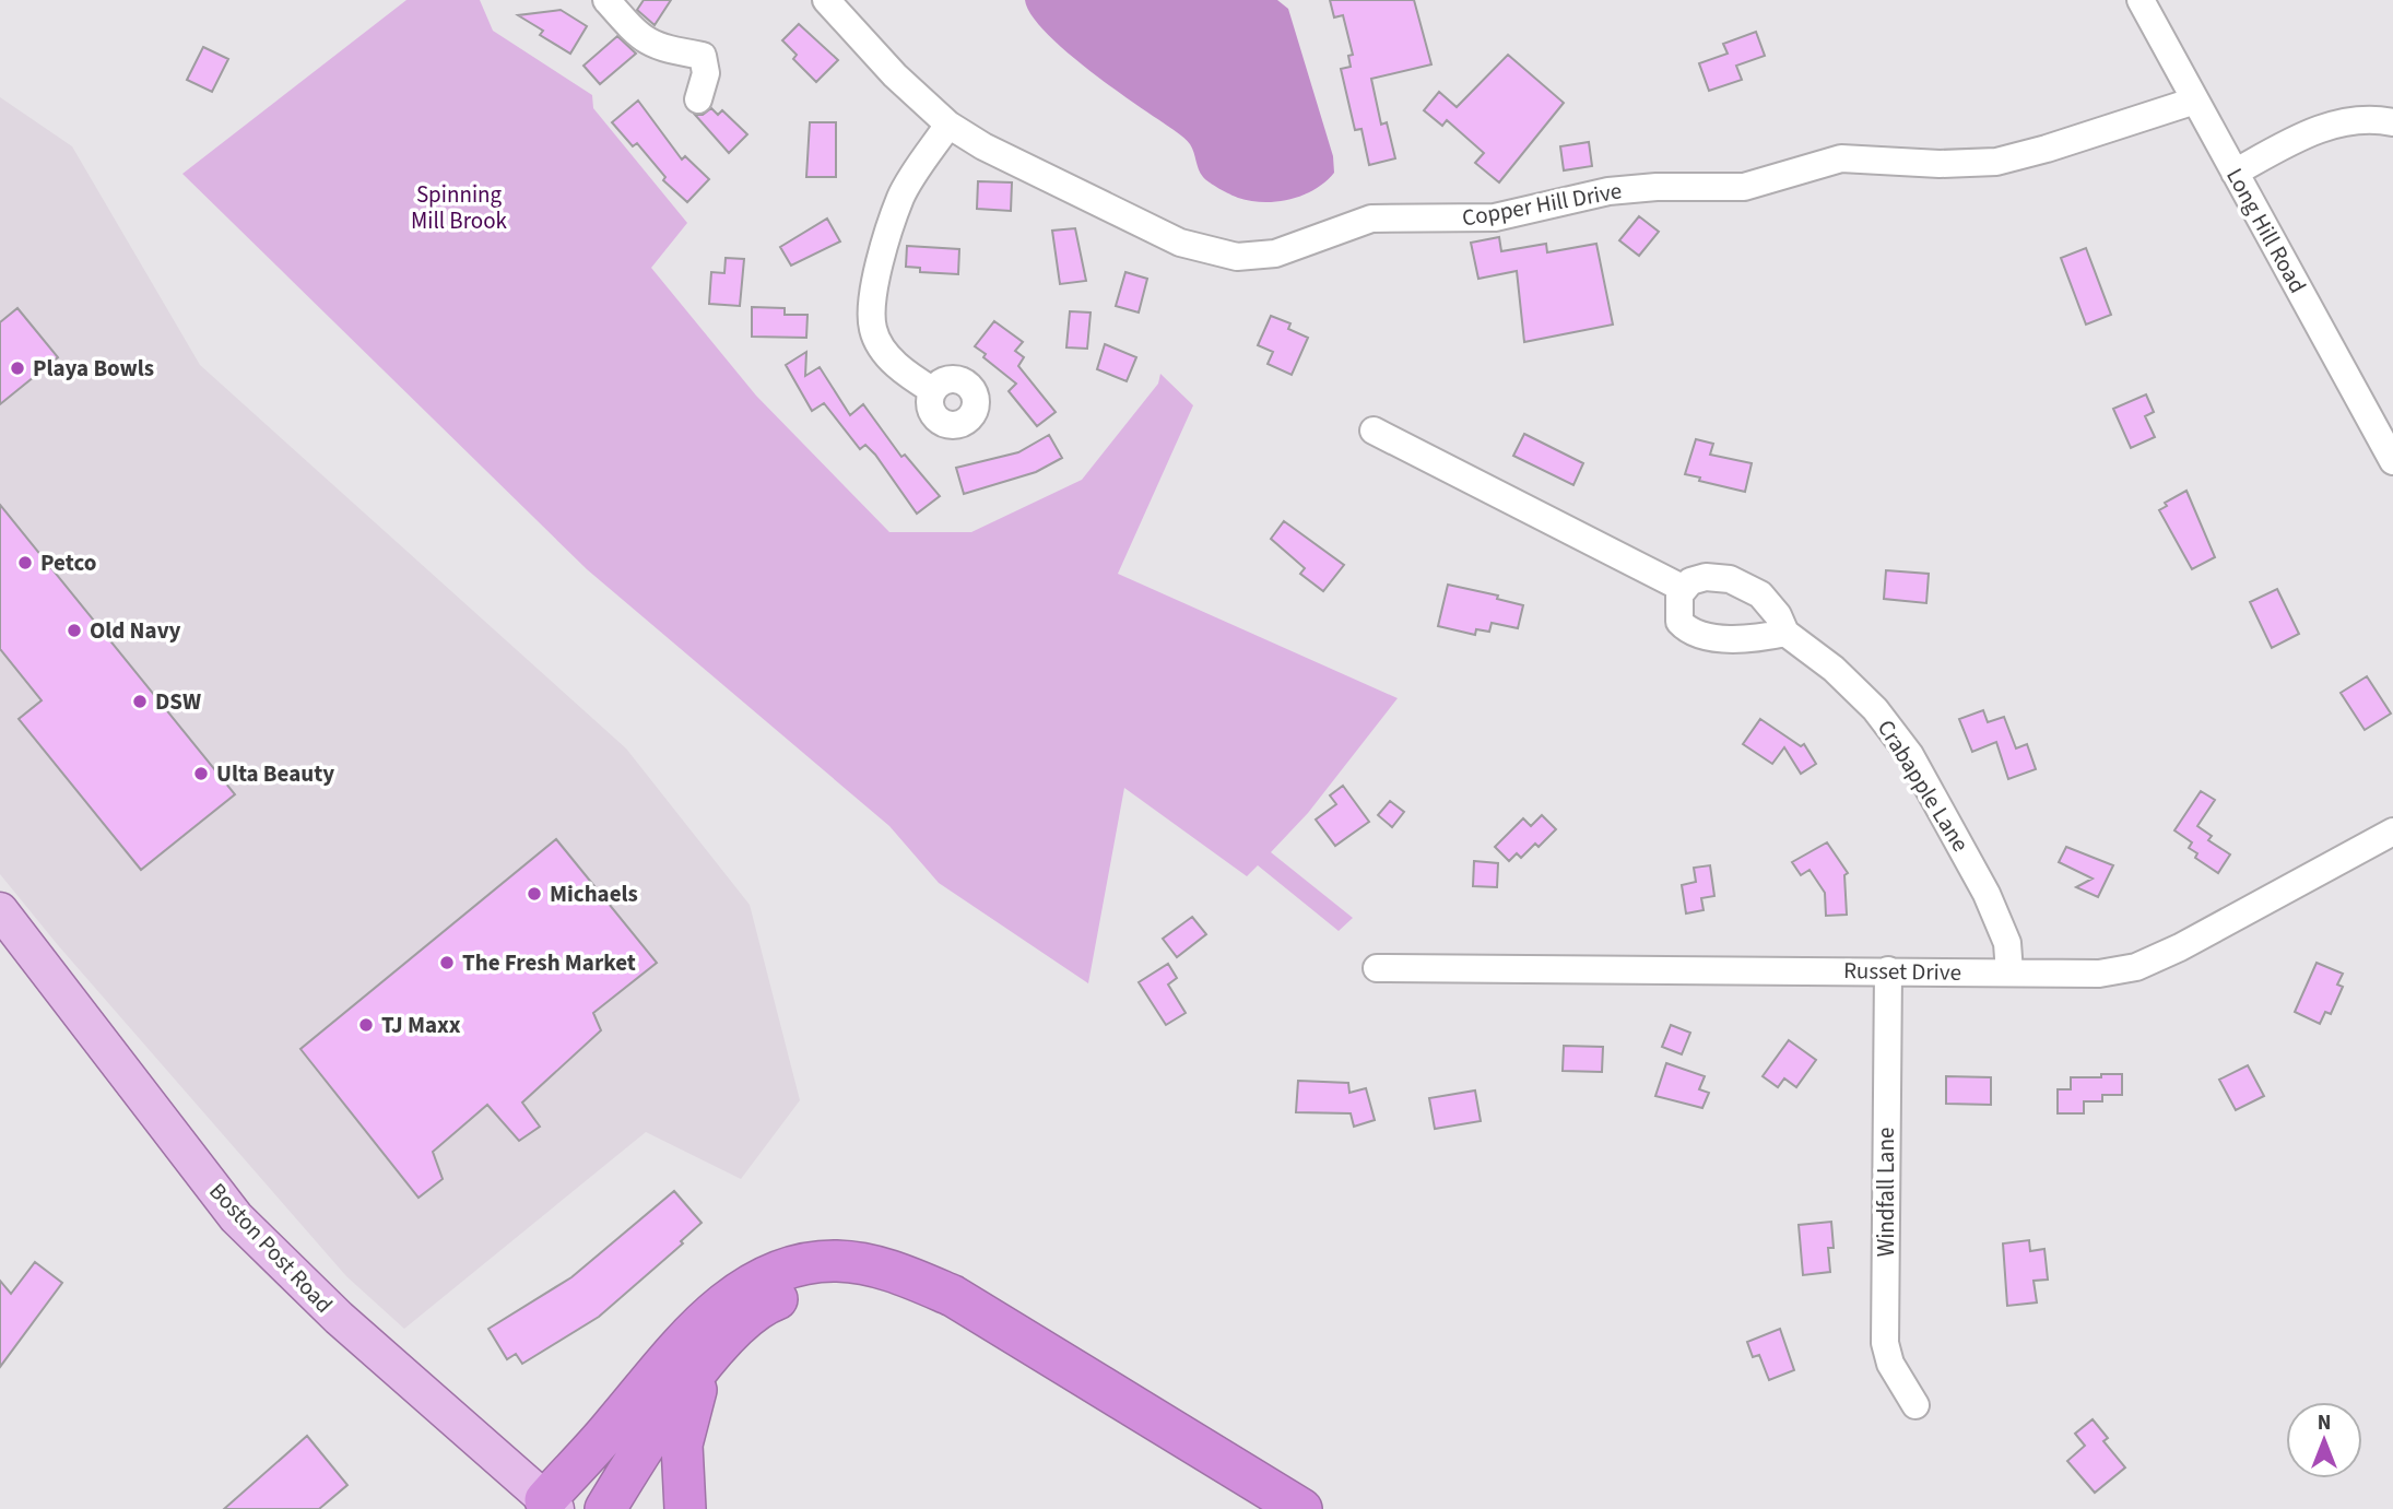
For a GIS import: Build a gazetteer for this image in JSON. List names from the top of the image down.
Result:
{
  "streets": {
    "main road": ["Boston Post Road"],
    "street": [
      "Copper Hill Drive",
      "Long Hill Road",
      "Crabapple Lane",
      "Russet Drive",
      "Windfall Lane"
    ]
  },
  "crossings": [
    ["Copper Hill Drive", "Long Hill Road"],
    ["Crabapple Lane", "Russet Drive"],
    ["Russet Drive", "Windfall Lane"]
  ],
  "parks": ["Spinning Mill Brook"],
  "places": [
    "Playa Bowls",
    "Petco",
    "Old Navy",
    "DSW",
    "Ulta Beauty",
    "Michaels",
    "The Fresh Market",
    "TJ Maxx"
  ],
  "north": "top"
}
